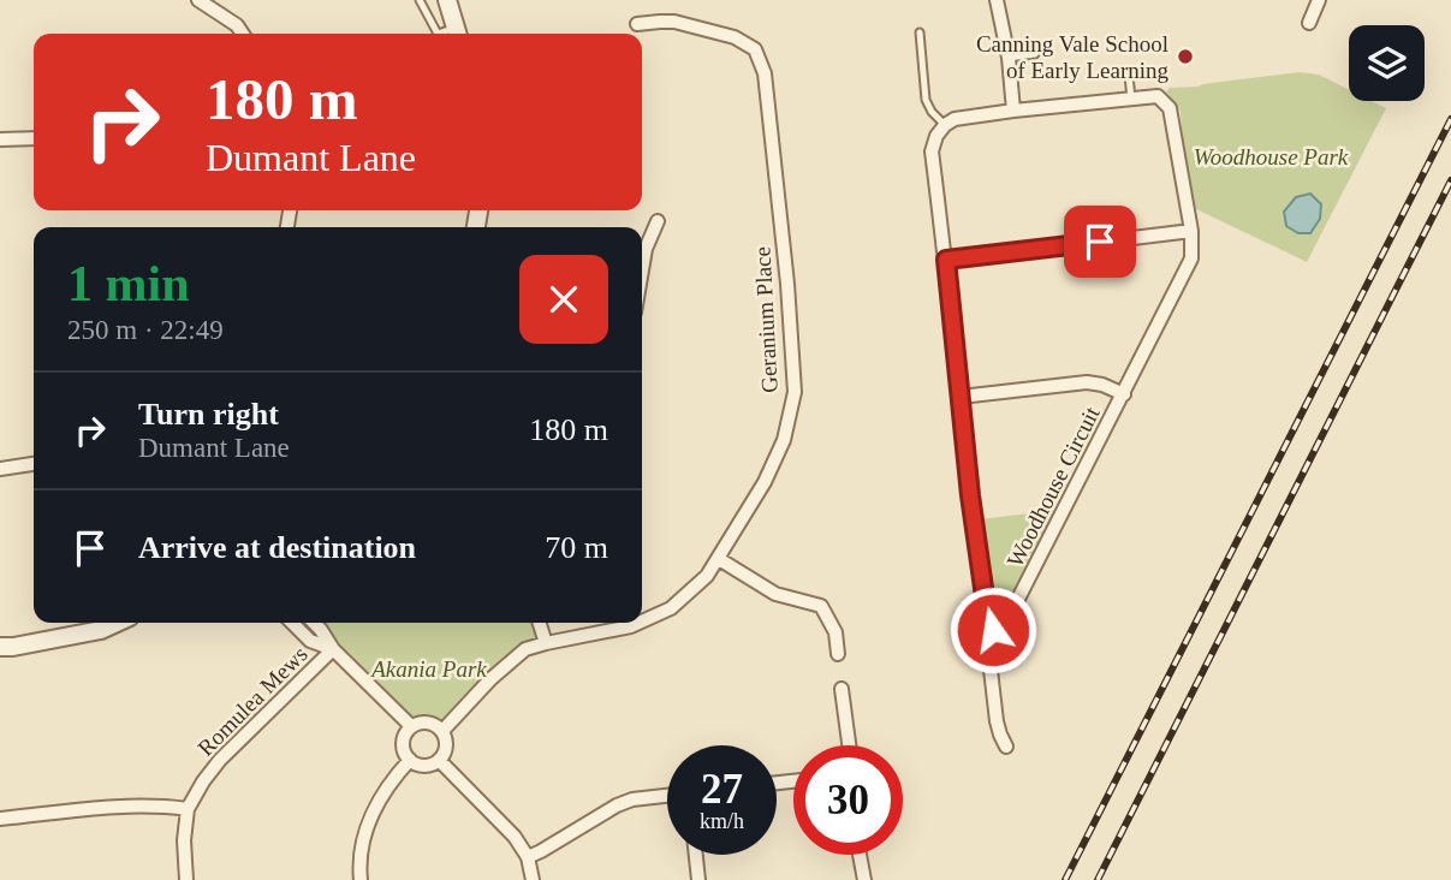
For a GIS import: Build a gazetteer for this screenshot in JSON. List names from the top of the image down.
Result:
{
  "streets": {
    "street": ["Geranium Place", "Woodhouse Circuit", "Romulea Mews"]
  },
  "parks": ["Woodhouse Park", "Akania Park"],
  "places": ["Canning Vale School of Early Learning"],
  "page": {
    "turn": ["180 m", "Dumant Lane"],
    "heading": ["1 min", "250 m · 22:49"],
    "list": [
      {
        "name": "Turn right",
        "note": "Dumant Lane",
        "value": "180 m"
      },
      {
        "name": "Arrive at destination",
        "value": "70 m"
      }
    ],
    "speed": "27 km/h",
    "limit": "30"
  }
}
